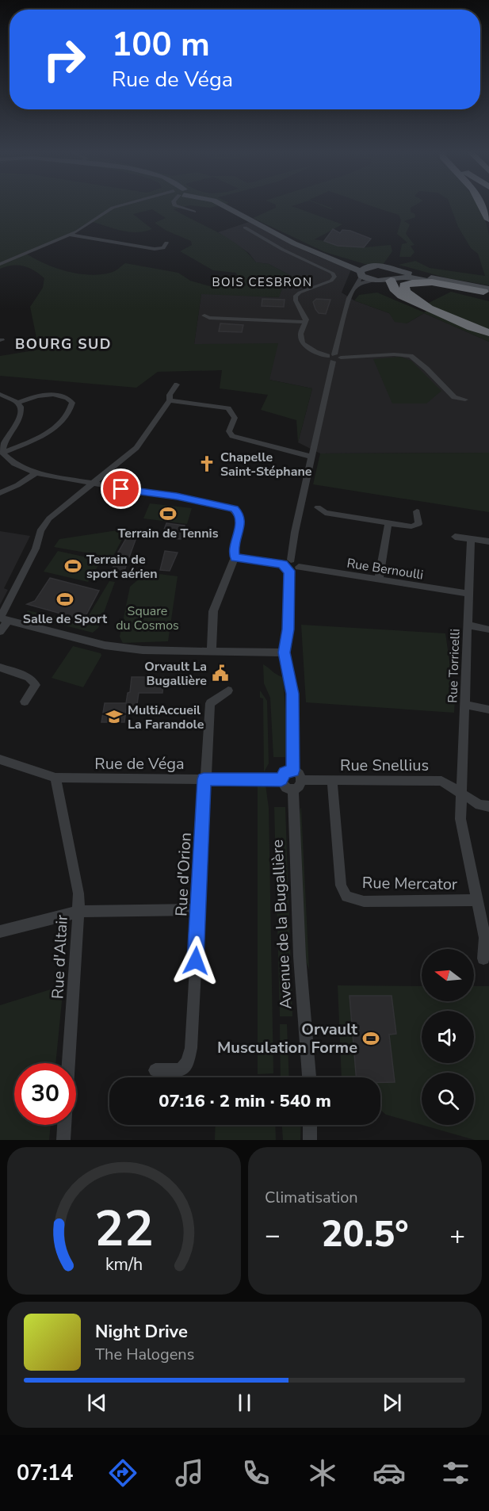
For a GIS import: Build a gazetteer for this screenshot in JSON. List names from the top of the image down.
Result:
{
  "streets": {
    "street": [
      "Rue Bernoulli",
      "Rue Torricelli",
      "Rue de Véga",
      "Rue Snellius",
      "Rue d'Orion",
      "Rue Mercator",
      "Avenue de la Bugallière",
      "Rue d'Altair"
    ]
  },
  "crossings": [
    ["Rue Bernoulli", "Rue Torricelli"],
    ["Rue Torricelli", "Rue Snellius"],
    ["Rue Torricelli", "Rue Mercator"],
    ["Rue de Véga", "Rue Snellius"],
    ["Rue de Véga", "Rue d'Orion"],
    ["Rue de Véga", "Avenue de la Bugallière"],
    ["Rue de Véga", "Rue d'Altair"],
    ["Rue Snellius", "Rue Mercator"],
    ["Rue Snellius", "Avenue de la Bugallière"]
  ],
  "districts": ["BOIS CESBRON", "BOURG SUD"],
  "parks": ["Square du Cosmos"],
  "places": {
    "church": ["Chapelle Saint-Stéphane"],
    "sports": [
      "Terrain de Tennis",
      "Terrain de sport aérien",
      "Salle de Sport",
      "Orvault Musculation Forme"
    ],
    "public building": ["Orvault La Bugallière"],
    "school or university": ["MultiAccueil La Farandole"]
  },
  "north": "left",
  "page": {
    "turn": ["100 m", "Rue de Véga"],
    "limit": "30",
    "trip": "07:16 · 2 min · 540 m",
    "tile": "Climatisation",
    "heat": ["−", "20.5°", "+"],
    "song": ["Night Drive", "The Halogens"],
    "tabs": "07:14",
    "gauge": ["22", "km/h"]
  }
}
